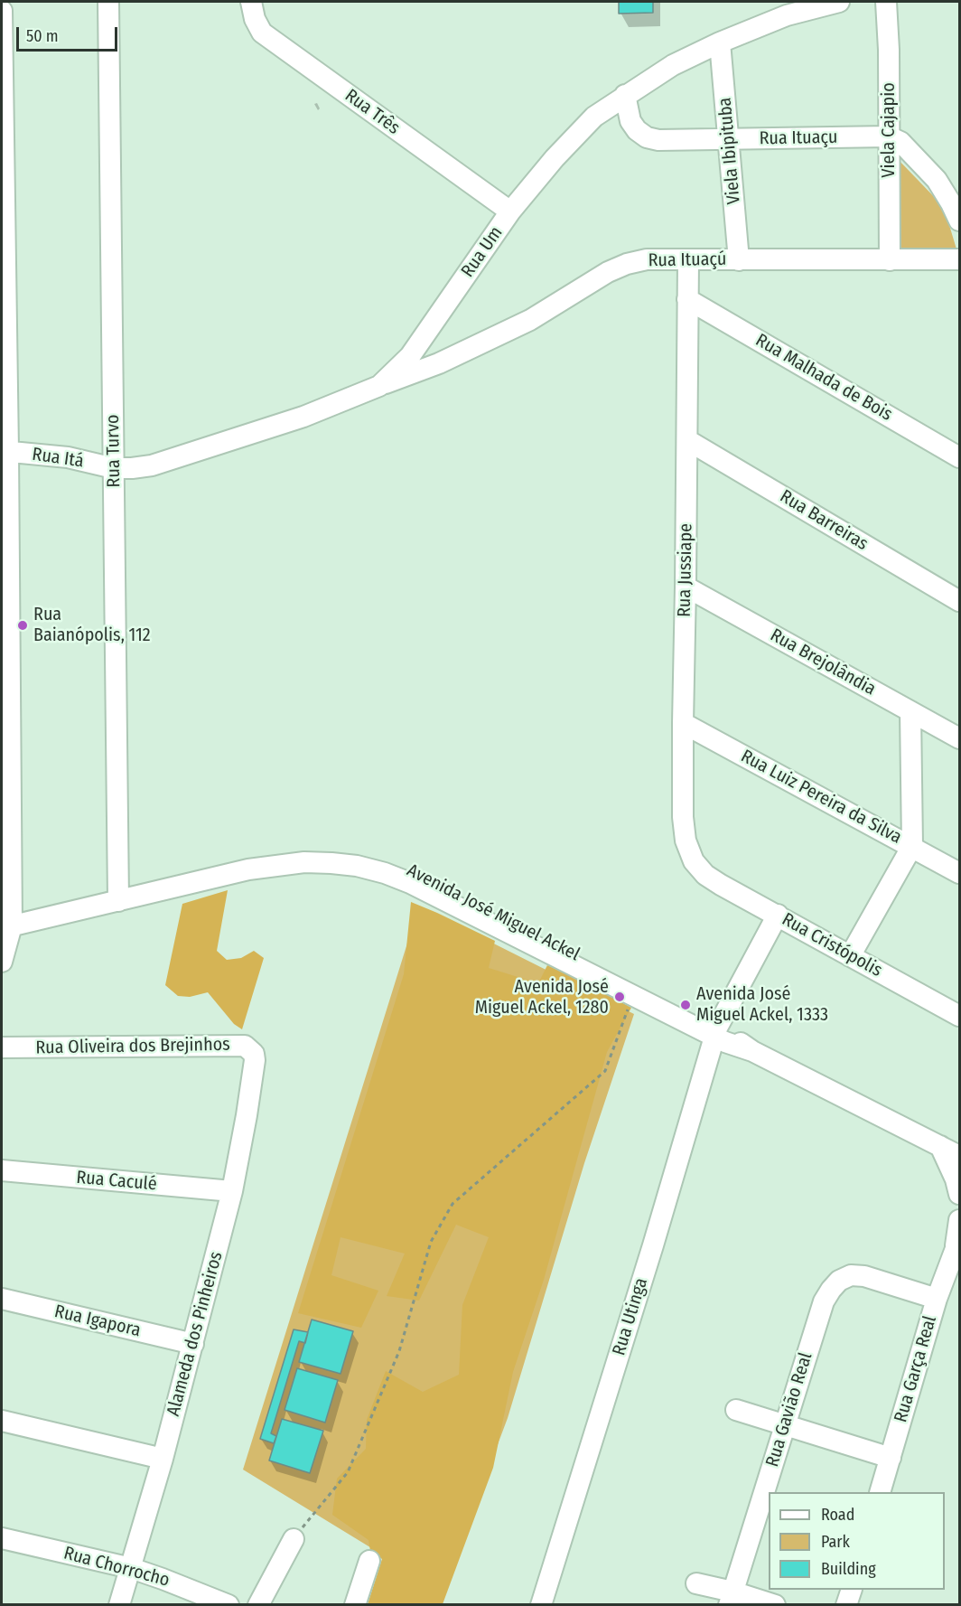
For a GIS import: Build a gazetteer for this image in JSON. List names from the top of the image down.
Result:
{
  "streets": {
    "street": [
      "Rua Três",
      "Viela Cajapio",
      "Rua Ituaçu",
      "Viela Ibipituba",
      "Rua Um",
      "Rua Ituaçú",
      "Rua Malhada de Bois",
      "Rua Turvo",
      "Rua Itá",
      "Rua Barreiras",
      "Rua Jussiape",
      "Rua Brejolândia",
      "Rua Luiz Pereira da Silva",
      "Avenida José Miguel Ackel",
      "Rua Cristópolis",
      "Rua Oliveira dos Brejinhos",
      "Rua Caculé",
      "Rua Utinga",
      "Rua Igapora",
      "Alameda dos Pinheiros",
      "Rua Garça Real",
      "Rua Gavião Real",
      "Rua Chorrocho"
    ]
  },
  "crossings": [
    ["Rua Três", "Rua Um"],
    ["Viela Cajapio", "Rua Ituaçu"],
    ["Viela Cajapio", "Rua Ituaçú"],
    ["Rua Ituaçu", "Viela Ibipituba"],
    ["Rua Ituaçu", "Rua Um"],
    ["Viela Ibipituba", "Rua Um"],
    ["Viela Ibipituba", "Rua Ituaçú"],
    ["Rua Um", "Rua Ituaçú"],
    ["Rua Um", "Rua Turvo"],
    ["Rua Um", "Rua Itá"],
    ["Rua Ituaçú", "Rua Jussiape"],
    ["Rua Malhada de Bois", "Rua Jussiape"],
    ["Rua Turvo", "Rua Itá"],
    ["Rua Turvo", "Avenida José Miguel Ackel"],
    ["Rua Barreiras", "Rua Jussiape"],
    ["Rua Jussiape", "Rua Brejolândia"],
    ["Rua Jussiape", "Rua Luiz Pereira da Silva"],
    ["Rua Jussiape", "Rua Cristópolis"],
    ["Avenida José Miguel Ackel", "Rua Utinga"],
    ["Rua Cristópolis", "Rua Utinga"],
    ["Rua Oliveira dos Brejinhos", "Alameda dos Pinheiros"],
    ["Rua Caculé", "Alameda dos Pinheiros"],
    ["Rua Igapora", "Alameda dos Pinheiros"],
    ["Alameda dos Pinheiros", "Rua Chorrocho"],
    ["Rua Garça Real", "Rua Gavião Real"]
  ],
  "places": ["Rua Baianópolis, 112", "Avenida José Miguel Ackel, 1280", "Avenida José Miguel Ackel, 1333"],
  "legend": ["Road", "Park", "Building"],
  "scale_bar": "50 m"
}
